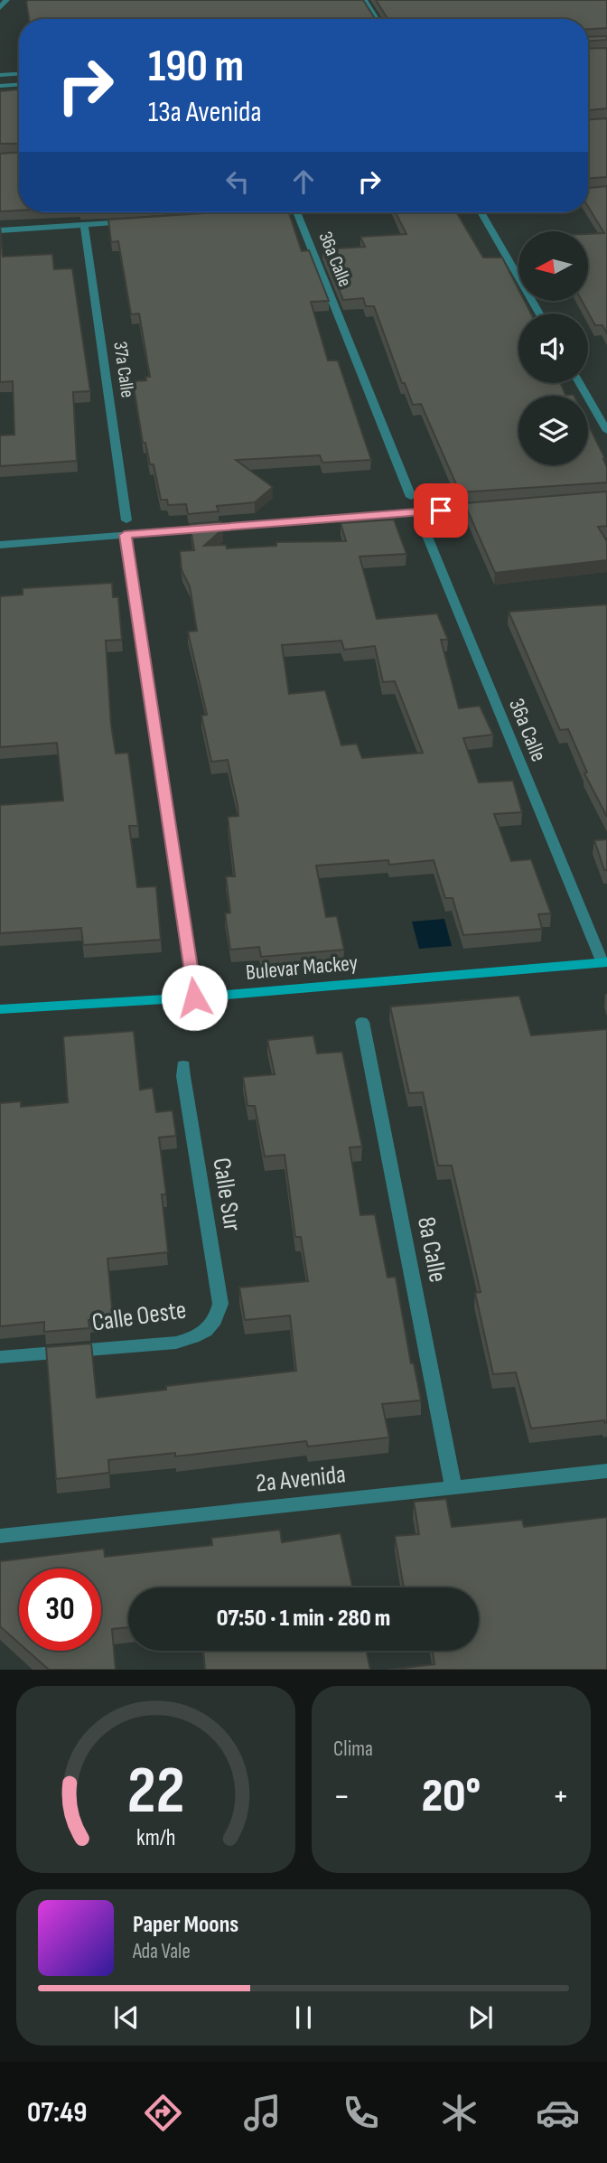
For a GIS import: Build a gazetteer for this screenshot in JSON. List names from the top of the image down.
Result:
{
  "streets": {
    "main road": ["Bulevar Mackey"],
    "street": [
      "36a Calle",
      "37a Calle",
      "Calle Sur",
      "8a Calle",
      "Calle Oeste",
      "2a Avenida"
    ]
  },
  "crossings": [
    ["36a Calle", "Bulevar Mackey"],
    ["Calle Sur", "Calle Oeste"],
    ["8a Calle", "2a Avenida"]
  ],
  "north": "left",
  "page": {
    "turn": ["190 m", "13a Avenida"],
    "limit": "30",
    "trip": "07:50 · 1 min · 280 m",
    "tile": "Clima",
    "heat": ["−", "20°", "+"],
    "song": ["Paper Moons", "Ada Vale"],
    "tabs": "07:49",
    "gauge": ["22", "km/h"]
  }
}
